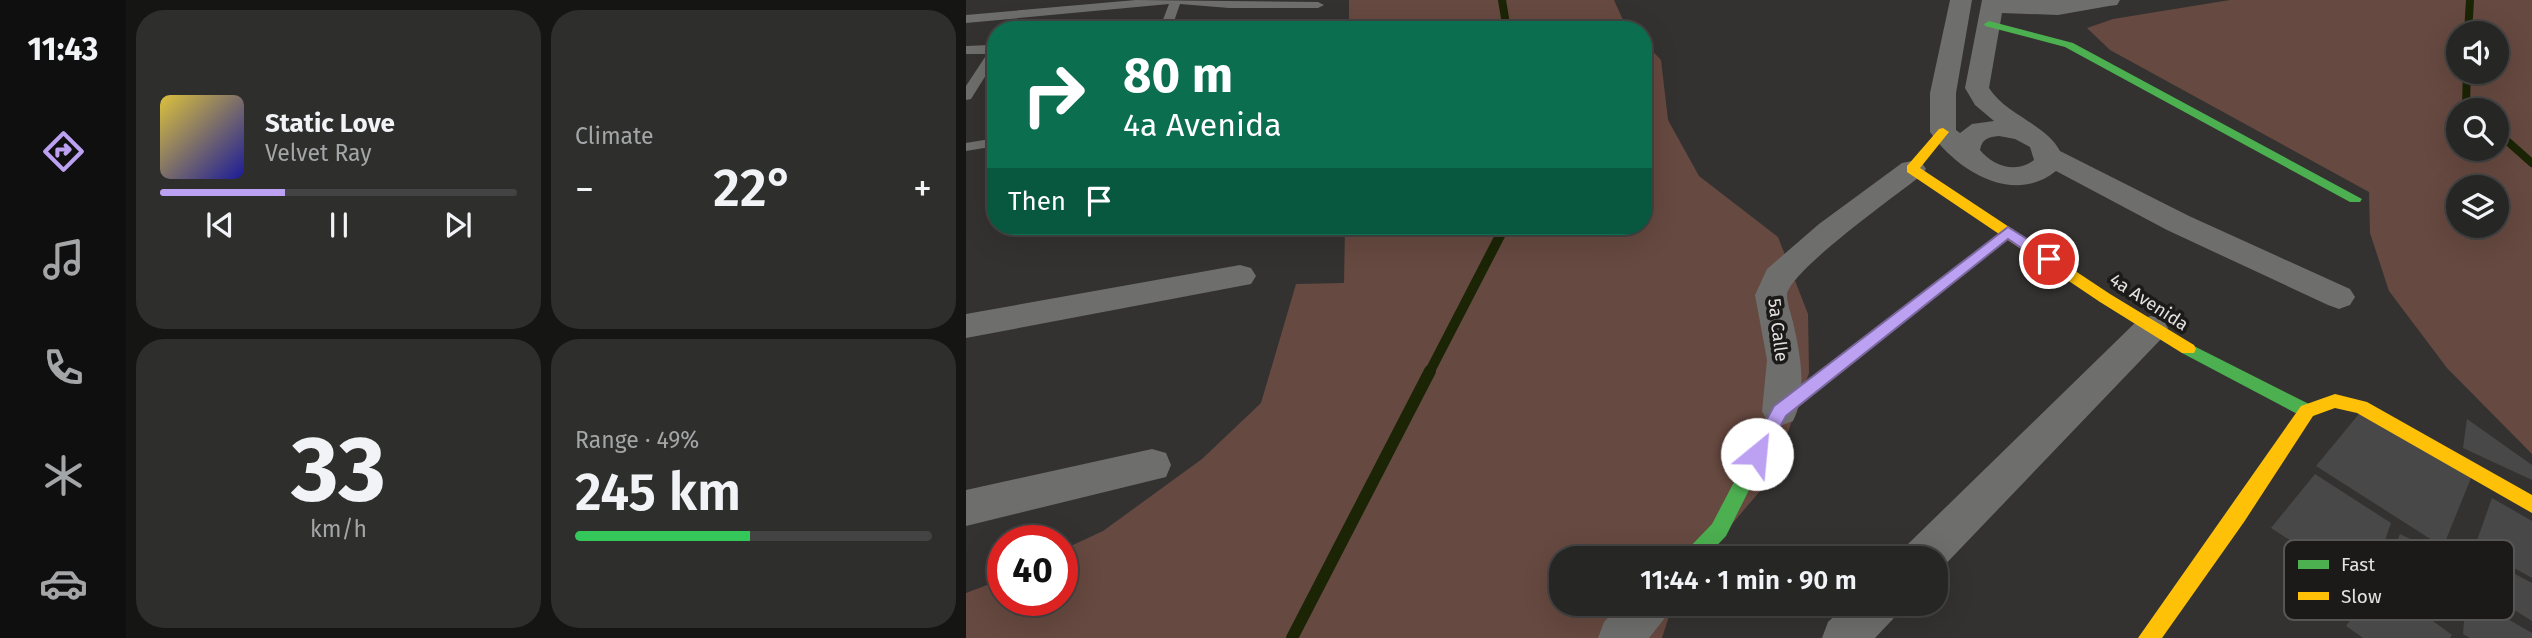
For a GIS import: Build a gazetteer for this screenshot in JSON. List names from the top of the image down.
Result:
{
  "streets": {
    "street": ["4a Avenida", "5a Calle"]
  },
  "crossings": [
    ["4a Avenida", "5a Calle"]
  ],
  "legend": ["Fast", "Slow"],
  "page": {
    "tabs": "11:43",
    "tile": [
      "Climate",
      ["33", "km/h"],
      ["Range · 49%", "245 km"]
    ],
    "turn": ["80 m", "4a Avenida"],
    "song": ["Static Love", "Velvet Ray"],
    "heat": ["−", "22°", "+"],
    "then": "Then",
    "limit": "40",
    "trip": "11:44 · 1 min · 90 m"
  }
}
